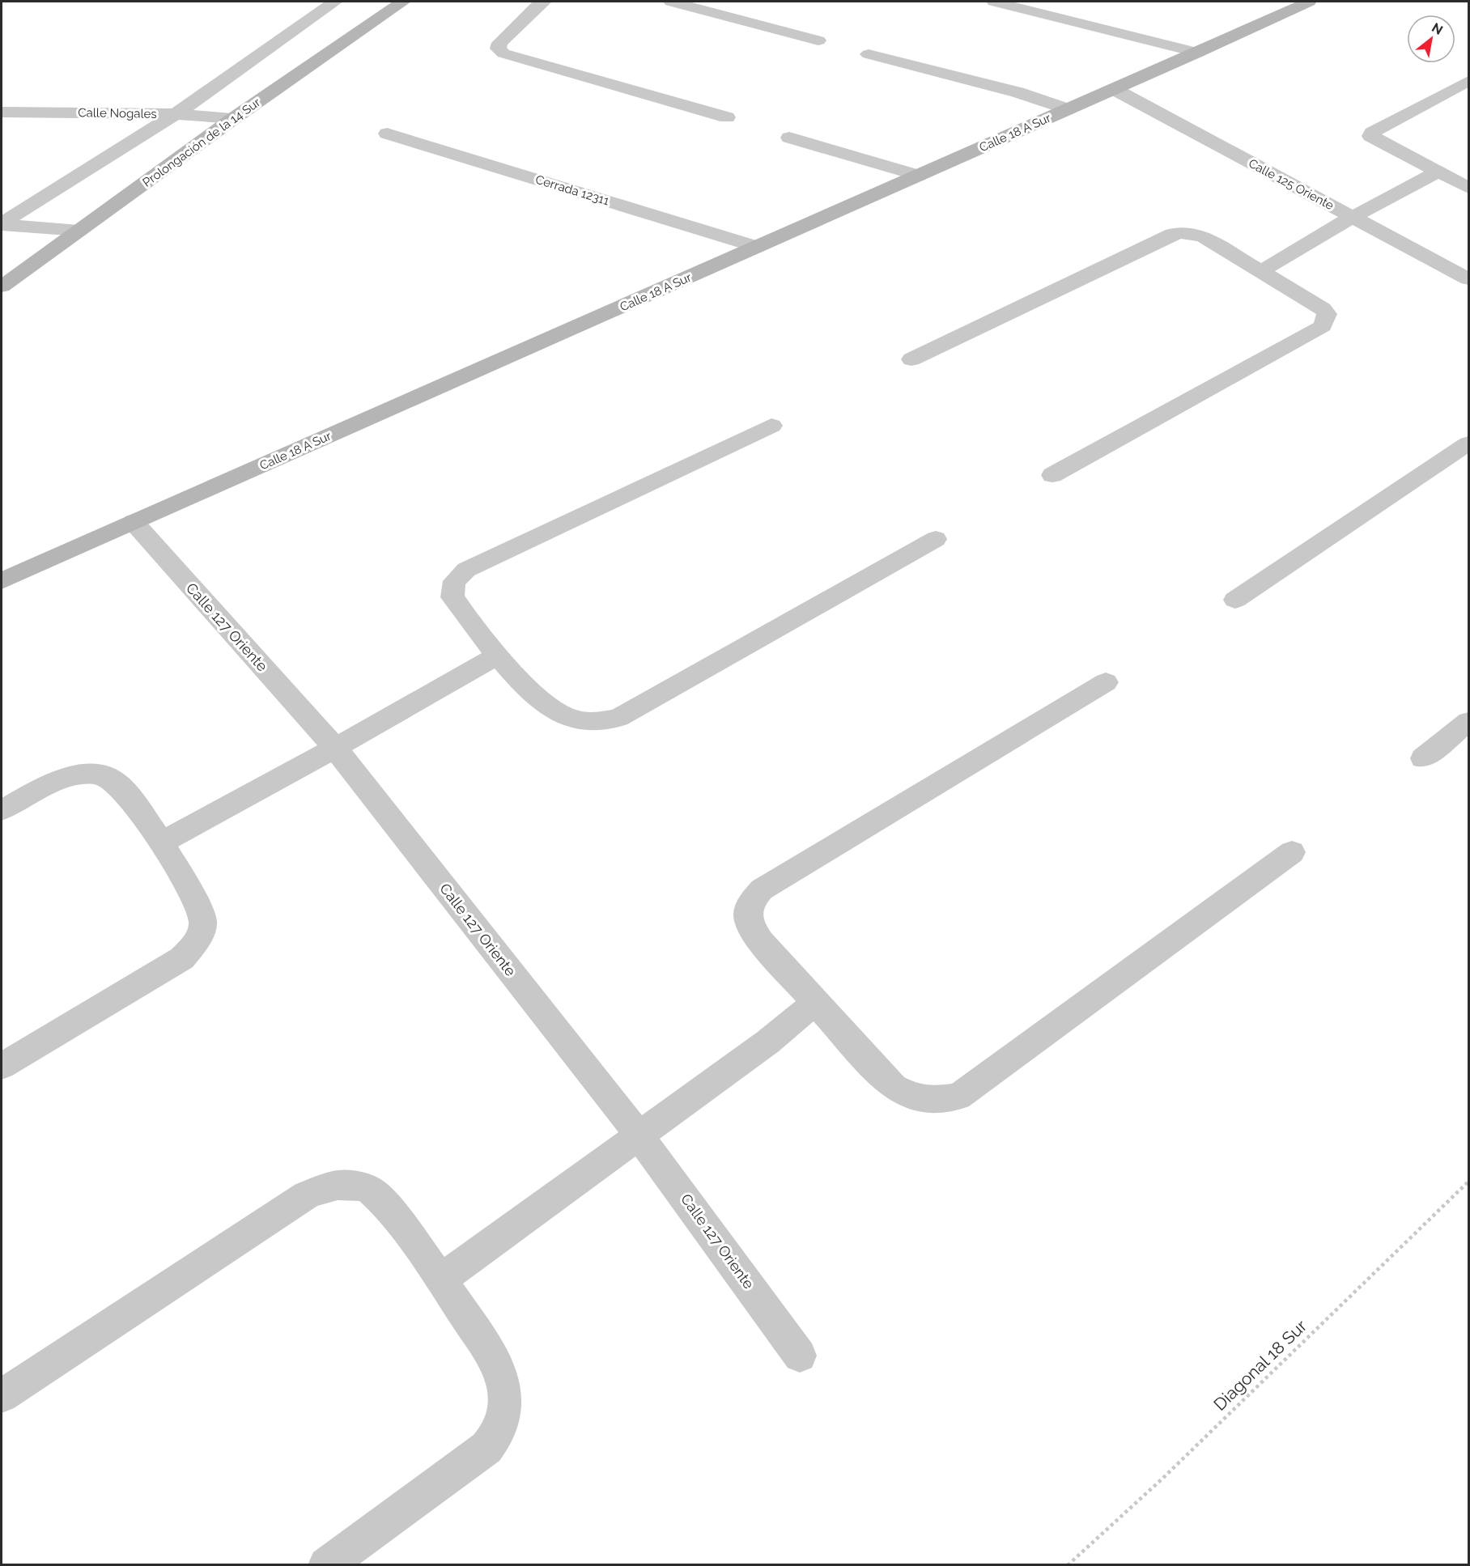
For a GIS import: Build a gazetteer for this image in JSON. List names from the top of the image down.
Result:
{
  "streets": {
    "street": [
      "Calle Nogales",
      "Calle 18 A Sur",
      "Prolongación de la 14 Sur",
      "Calle 125 Oriente",
      "Cerrada 12311",
      "Calle 127 Oriente"
    ],
    "path": ["Diagonal 18 Sur"]
  },
  "crossings": [
    ["Calle Nogales", "Prolongación de la 14 Sur"],
    ["Calle 18 A Sur", "Calle 125 Oriente"],
    ["Calle 18 A Sur", "Cerrada 12311"],
    ["Calle 18 A Sur", "Calle 127 Oriente"]
  ],
  "north": "top right"
}
